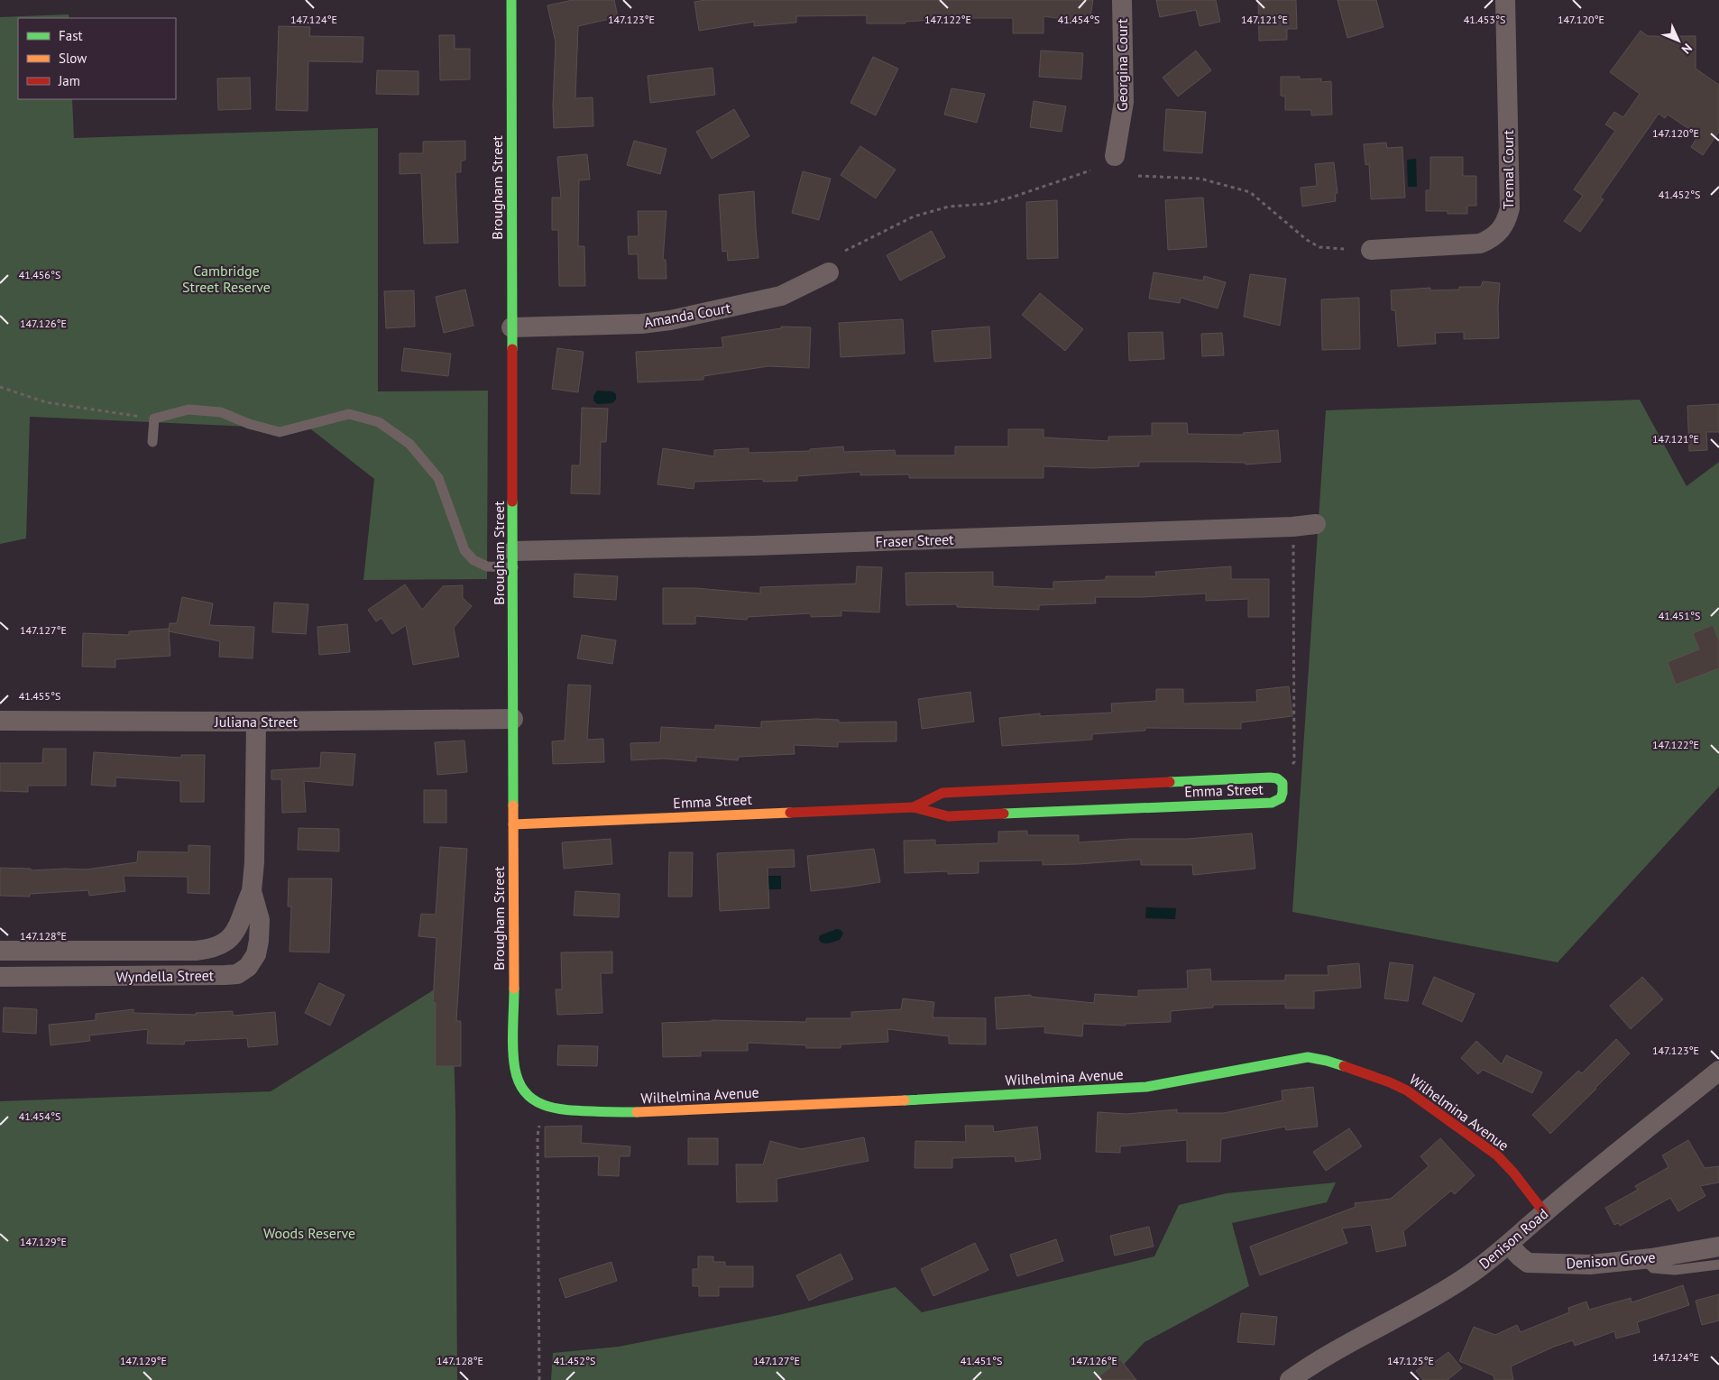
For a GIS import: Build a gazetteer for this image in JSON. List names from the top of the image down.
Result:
{
  "streets": {
    "street": [
      "Georgina Court",
      "Tremal Court",
      "Brougham Street",
      "Amanda Court",
      "Fraser Street",
      "Juliana Street",
      "Emma Street",
      "Wyndella Street",
      "Wilhelmina Avenue",
      "Denison Road",
      "Denison Grove"
    ]
  },
  "crossings": [
    ["Brougham Street", "Amanda Court"],
    ["Brougham Street", "Fraser Street"],
    ["Brougham Street", "Juliana Street"],
    ["Brougham Street", "Emma Street"],
    ["Brougham Street", "Wilhelmina Avenue"],
    ["Juliana Street", "Wyndella Street"],
    ["Wilhelmina Avenue", "Denison Road"],
    ["Denison Road", "Denison Grove"]
  ],
  "parks": ["Cambridge Street Reserve", "Woods Reserve"],
  "legend": ["Fast", "Slow", "Jam"],
  "north": "bottom right",
  "coordinates": [
    "147.120°E",
    "147.123°E",
    "147.121°E",
    "147.124°E",
    "147.122°E",
    "41.454°S",
    "41.453°S",
    "41.452°S",
    "41.456°S",
    "147.126°E",
    "41.451°S",
    "147.127°E",
    "41.455°S",
    "147.128°E",
    "147.129°E",
    "147.125°E"
  ]
}
